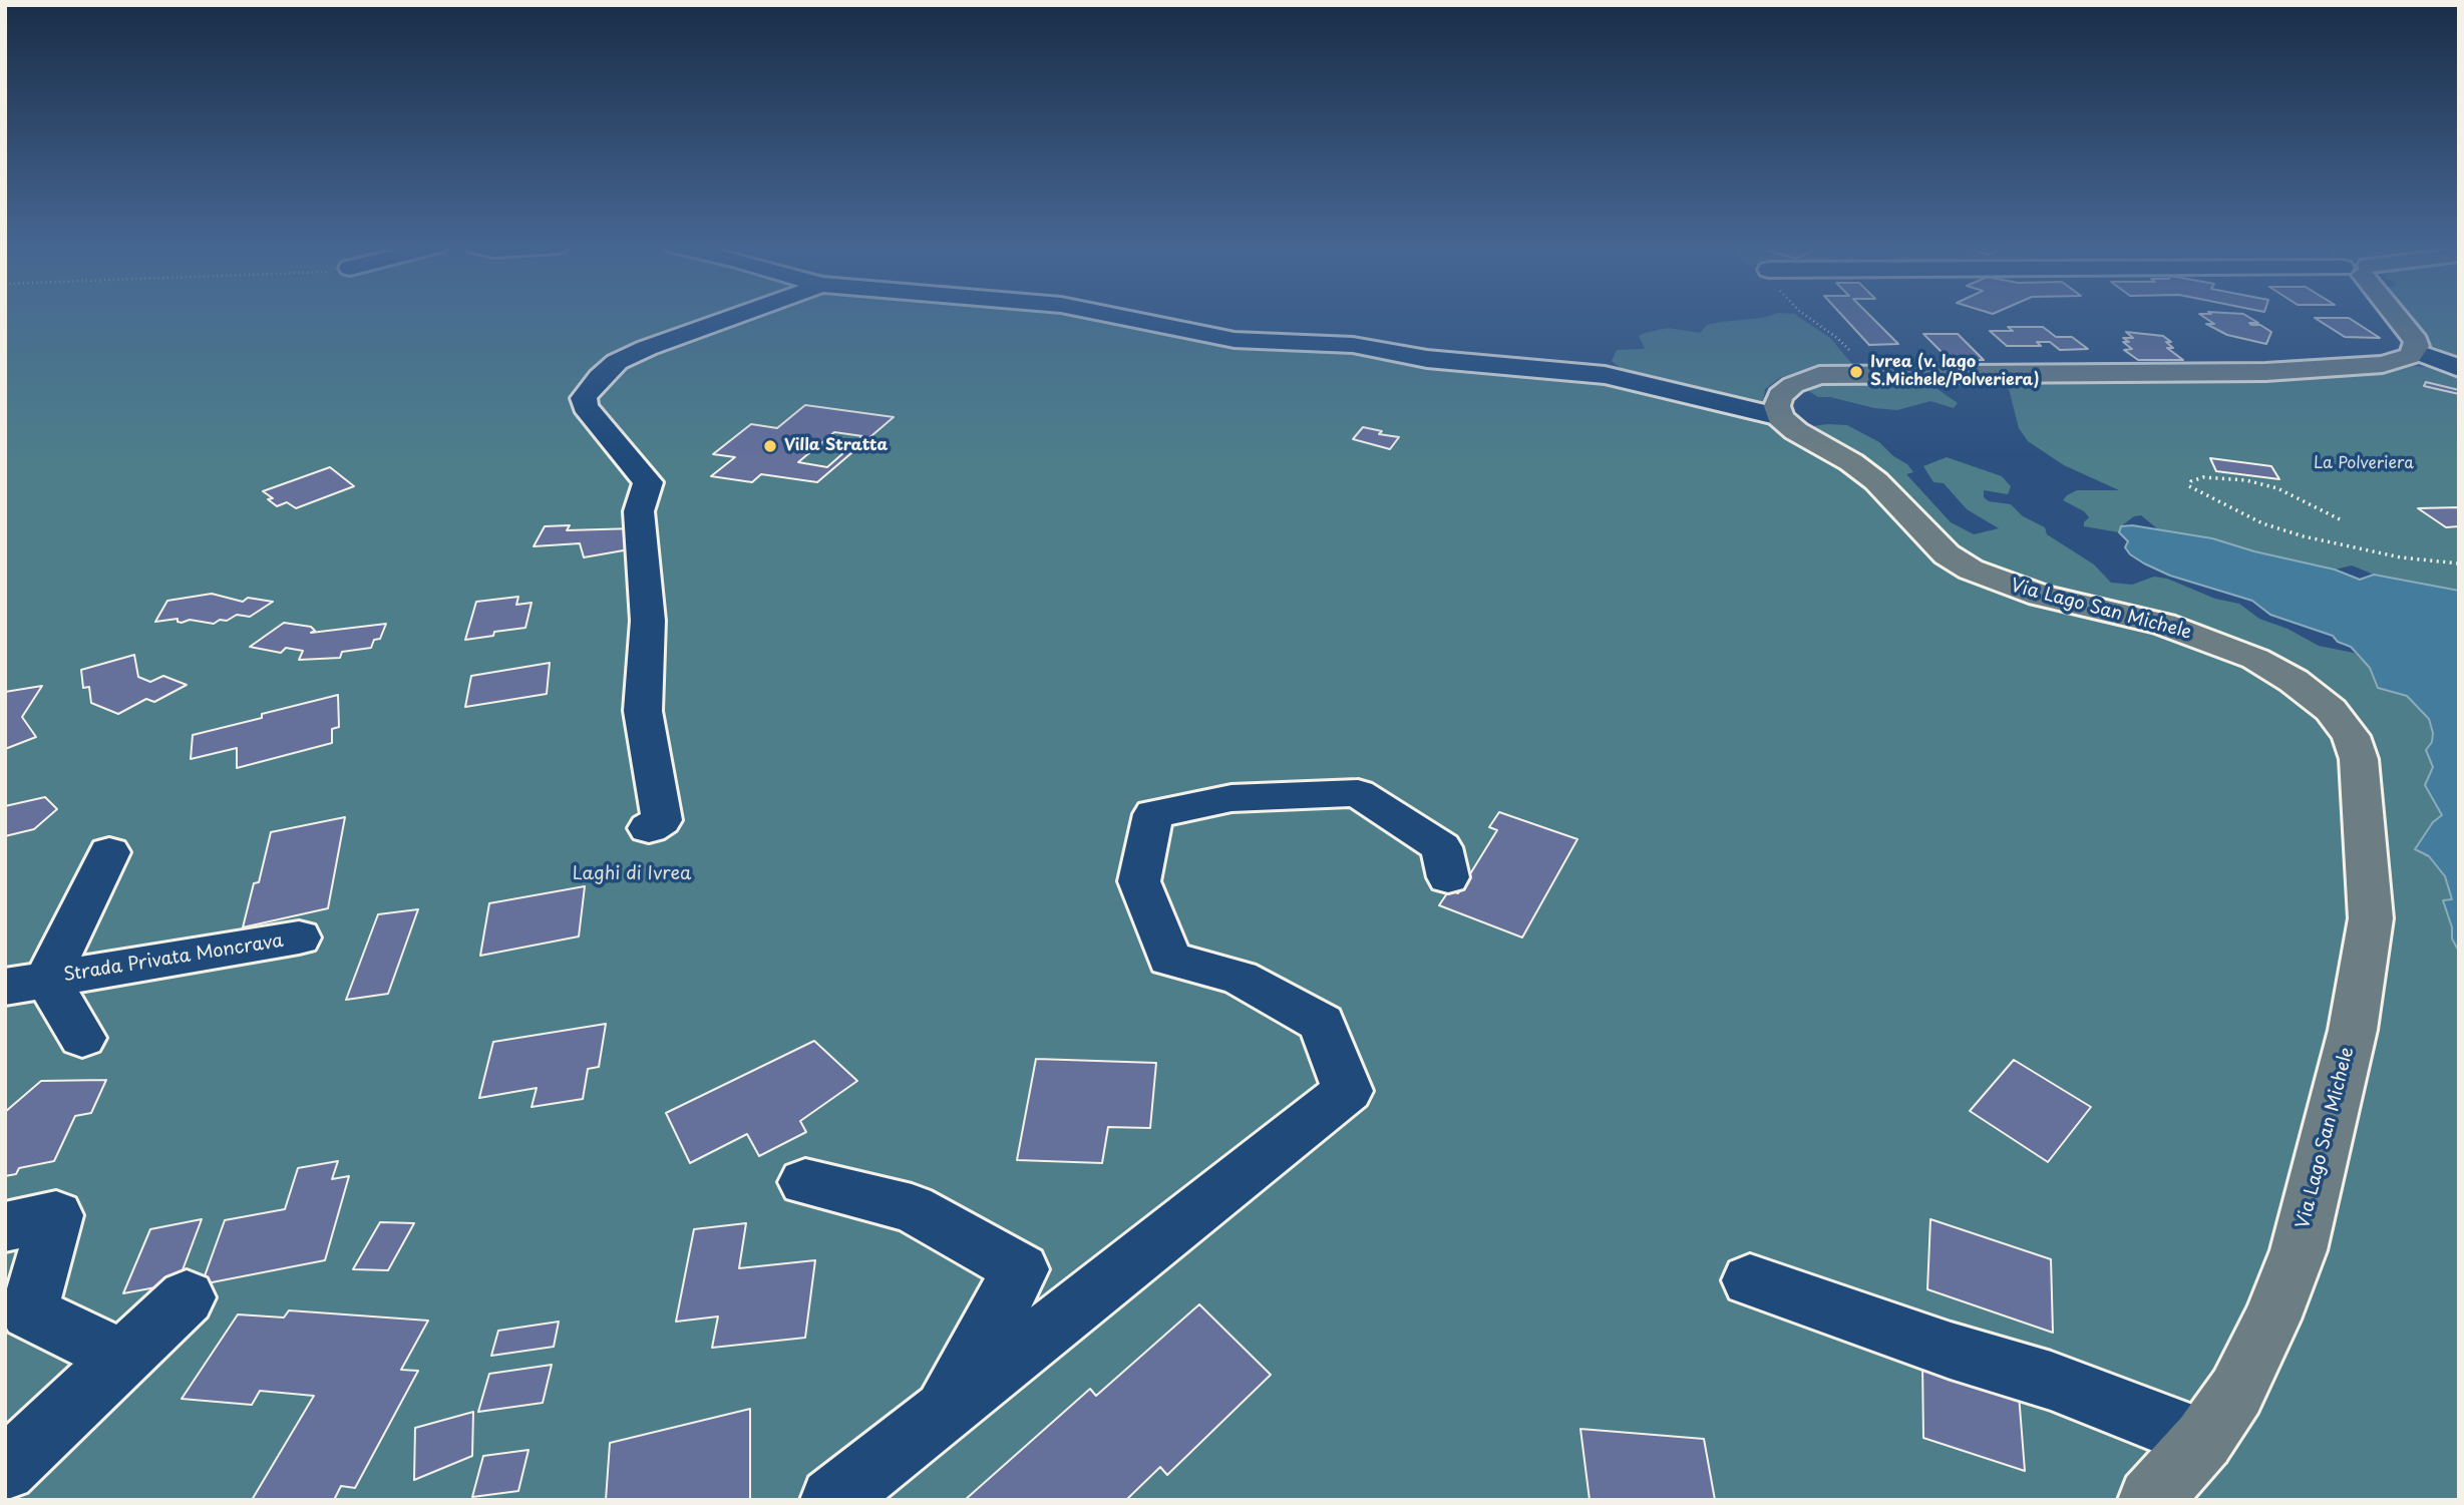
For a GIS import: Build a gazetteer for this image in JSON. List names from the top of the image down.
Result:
{
  "streets": {
    "main road": ["Via Lago San Michele"],
    "street": ["Strada Privata Moncrava"]
  },
  "parks": ["La Polveriera", "Laghi di Ivrea"],
  "places": ["Ivrea (v. lago S.Michele/Polveriera)", "Villa Stratta"]
}
